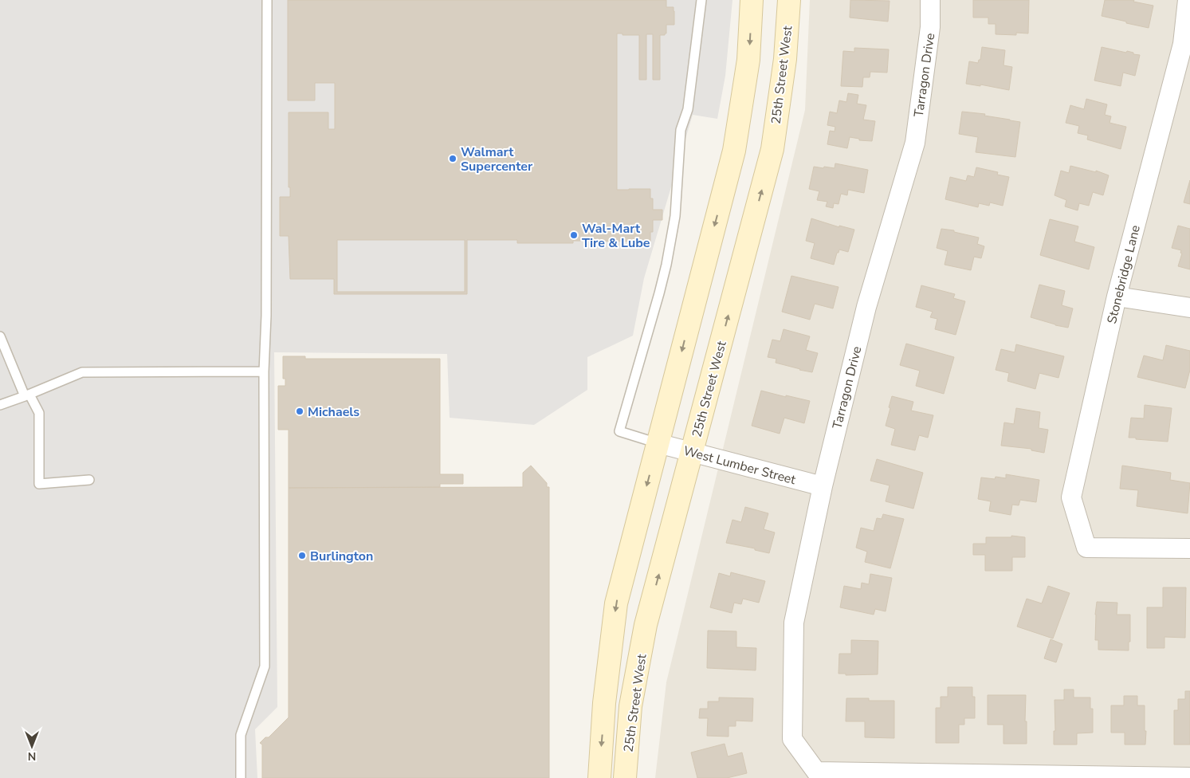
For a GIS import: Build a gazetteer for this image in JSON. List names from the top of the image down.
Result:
{
  "streets": {
    "street": [
      "25th Street West",
      "Tarragon Drive",
      "Stonebridge Lane",
      "West Lumber Street"
    ]
  },
  "crossings": [
    ["25th Street West", "West Lumber Street"],
    ["Tarragon Drive", "West Lumber Street"]
  ],
  "places": [
    "Walmart Supercenter",
    "Wal-Mart Tire & Lube",
    "Michaels",
    "Burlington"
  ],
  "north": "bottom"
}
